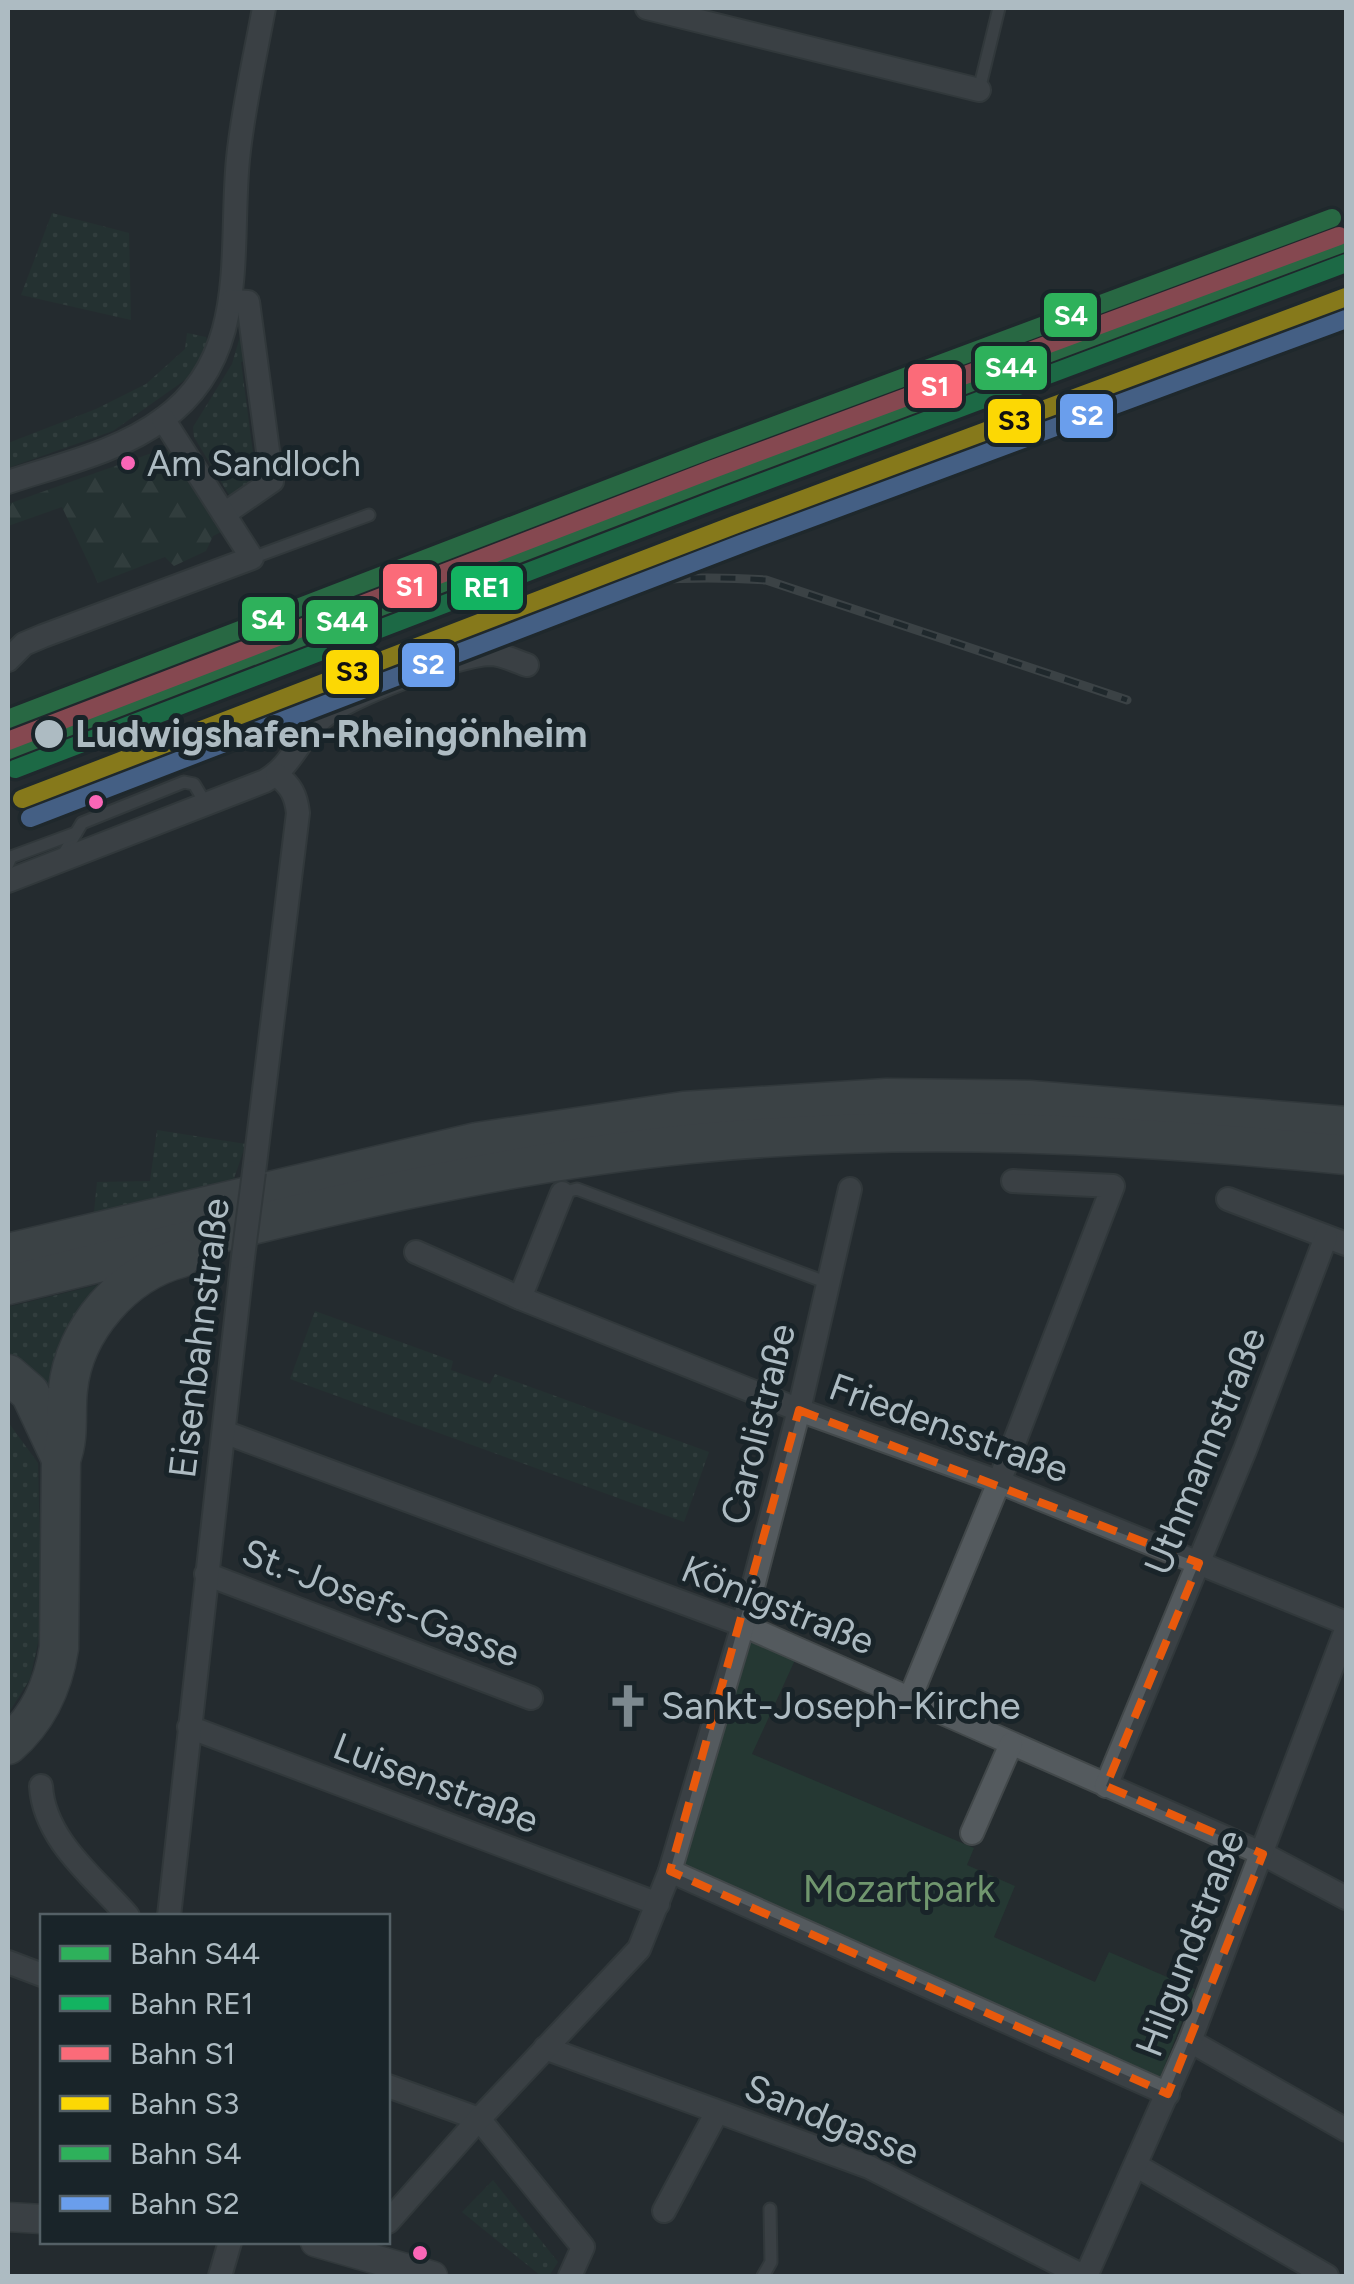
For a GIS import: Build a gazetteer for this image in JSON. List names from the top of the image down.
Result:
{
  "streets": {
    "street": [
      "Eisenbahnstraße",
      "Carolistraße",
      "Friedensstraße",
      "Uthmannstraße",
      "St.-Josefs-Gasse",
      "Königstraße",
      "Luisenstraße",
      "Hilgundstraße",
      "Sandgasse"
    ]
  },
  "crossings": [
    ["Eisenbahnstraße", "St.-Josefs-Gasse"],
    ["Eisenbahnstraße", "Königstraße"],
    ["Eisenbahnstraße", "Luisenstraße"],
    ["Carolistraße", "Friedensstraße"],
    ["Carolistraße", "Königstraße"],
    ["Carolistraße", "Luisenstraße"],
    ["Carolistraße", "Sandgasse"],
    ["Friedensstraße", "Uthmannstraße"],
    ["Friedensstraße", "Hilgundstraße"],
    ["Uthmannstraße", "Königstraße"],
    ["Königstraße", "Hilgundstraße"],
    ["Hilgundstraße", "Sandgasse"]
  ],
  "parks": ["Mozartpark"],
  "places": {
    "other": ["Am Sandloch", "Ludwigshafen-Rheingönheim"],
    "church": ["Sankt-Joseph-Kirche"]
  },
  "lines": [
    "rail line S4",
    "rail line S1",
    "rail line S44",
    "rail line RE1",
    "rail line S3",
    "rail line S2"
  ],
  "legend": [
    "Bahn S44",
    "Bahn RE1",
    "Bahn S1",
    "Bahn S3",
    "Bahn S4",
    "Bahn S2"
  ]
}
